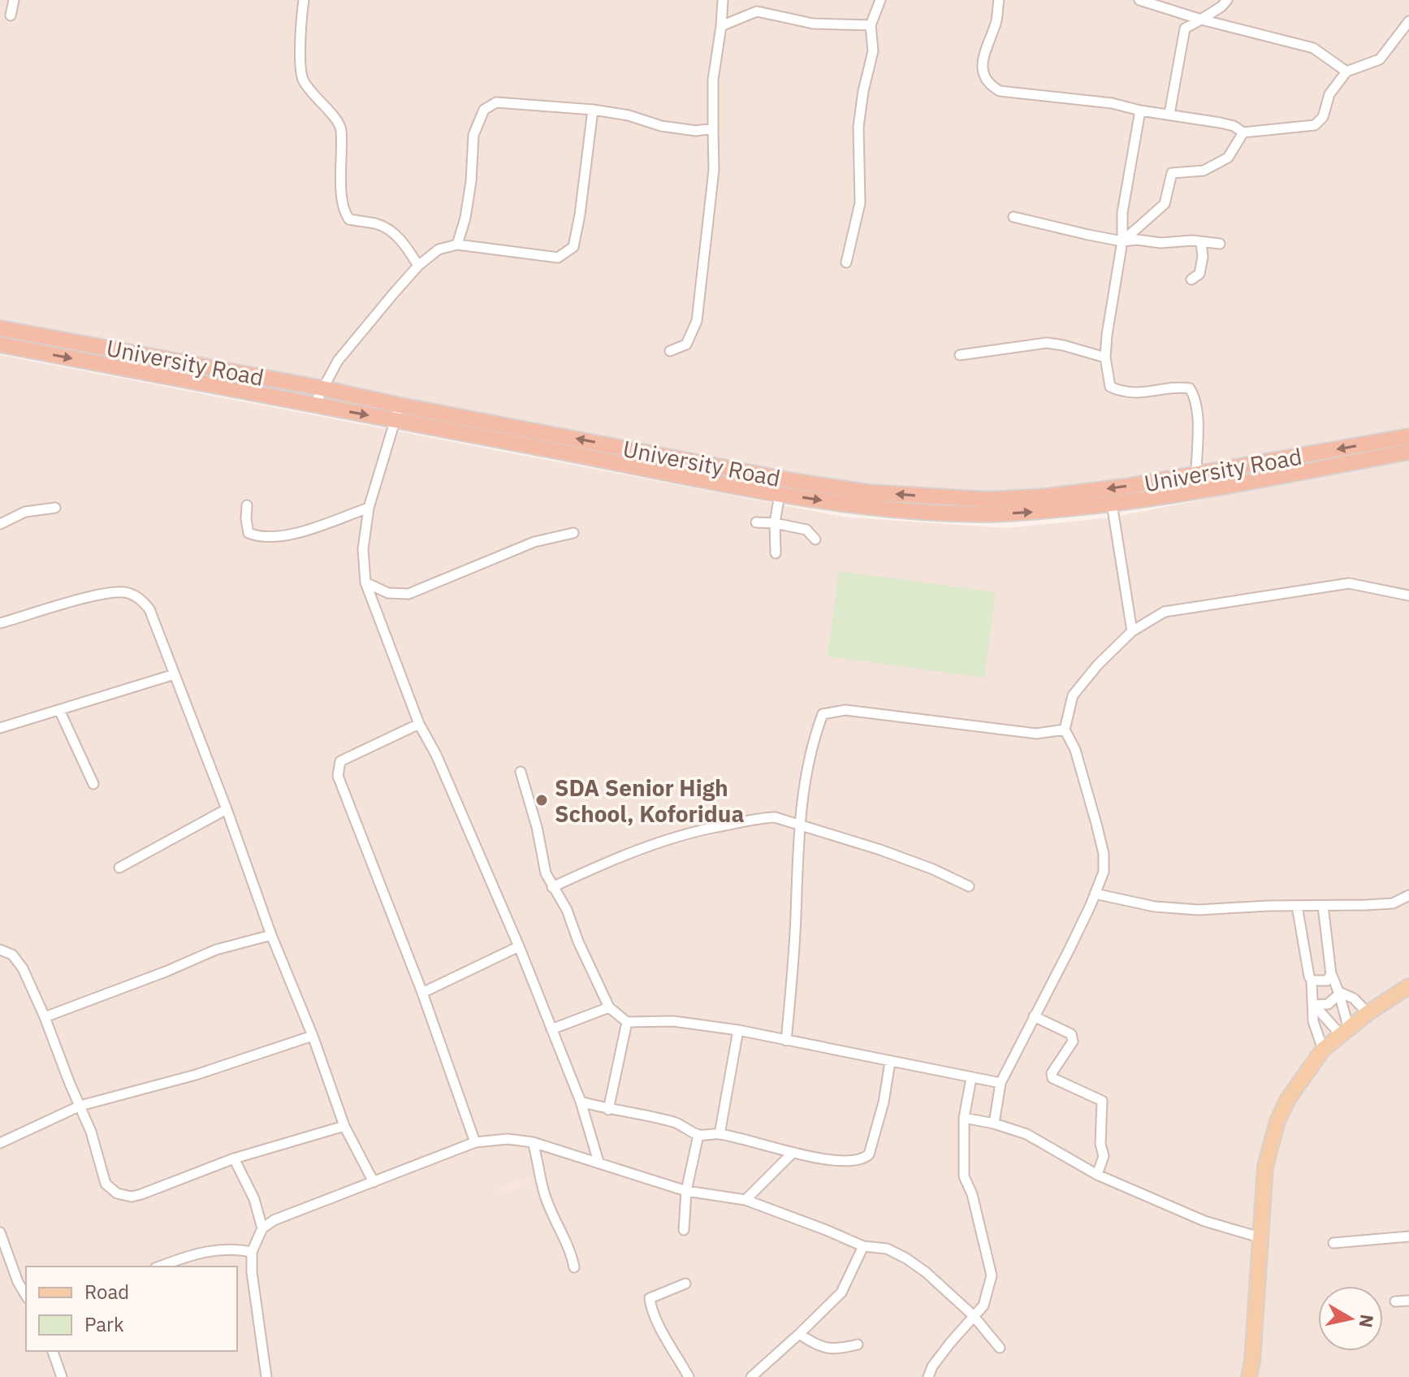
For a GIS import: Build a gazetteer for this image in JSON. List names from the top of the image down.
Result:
{
  "streets": {
    "highway": ["University Road"]
  },
  "places": ["SDA Senior High School, Koforidua"],
  "legend": ["Road", "Park"],
  "north": "right"
}
